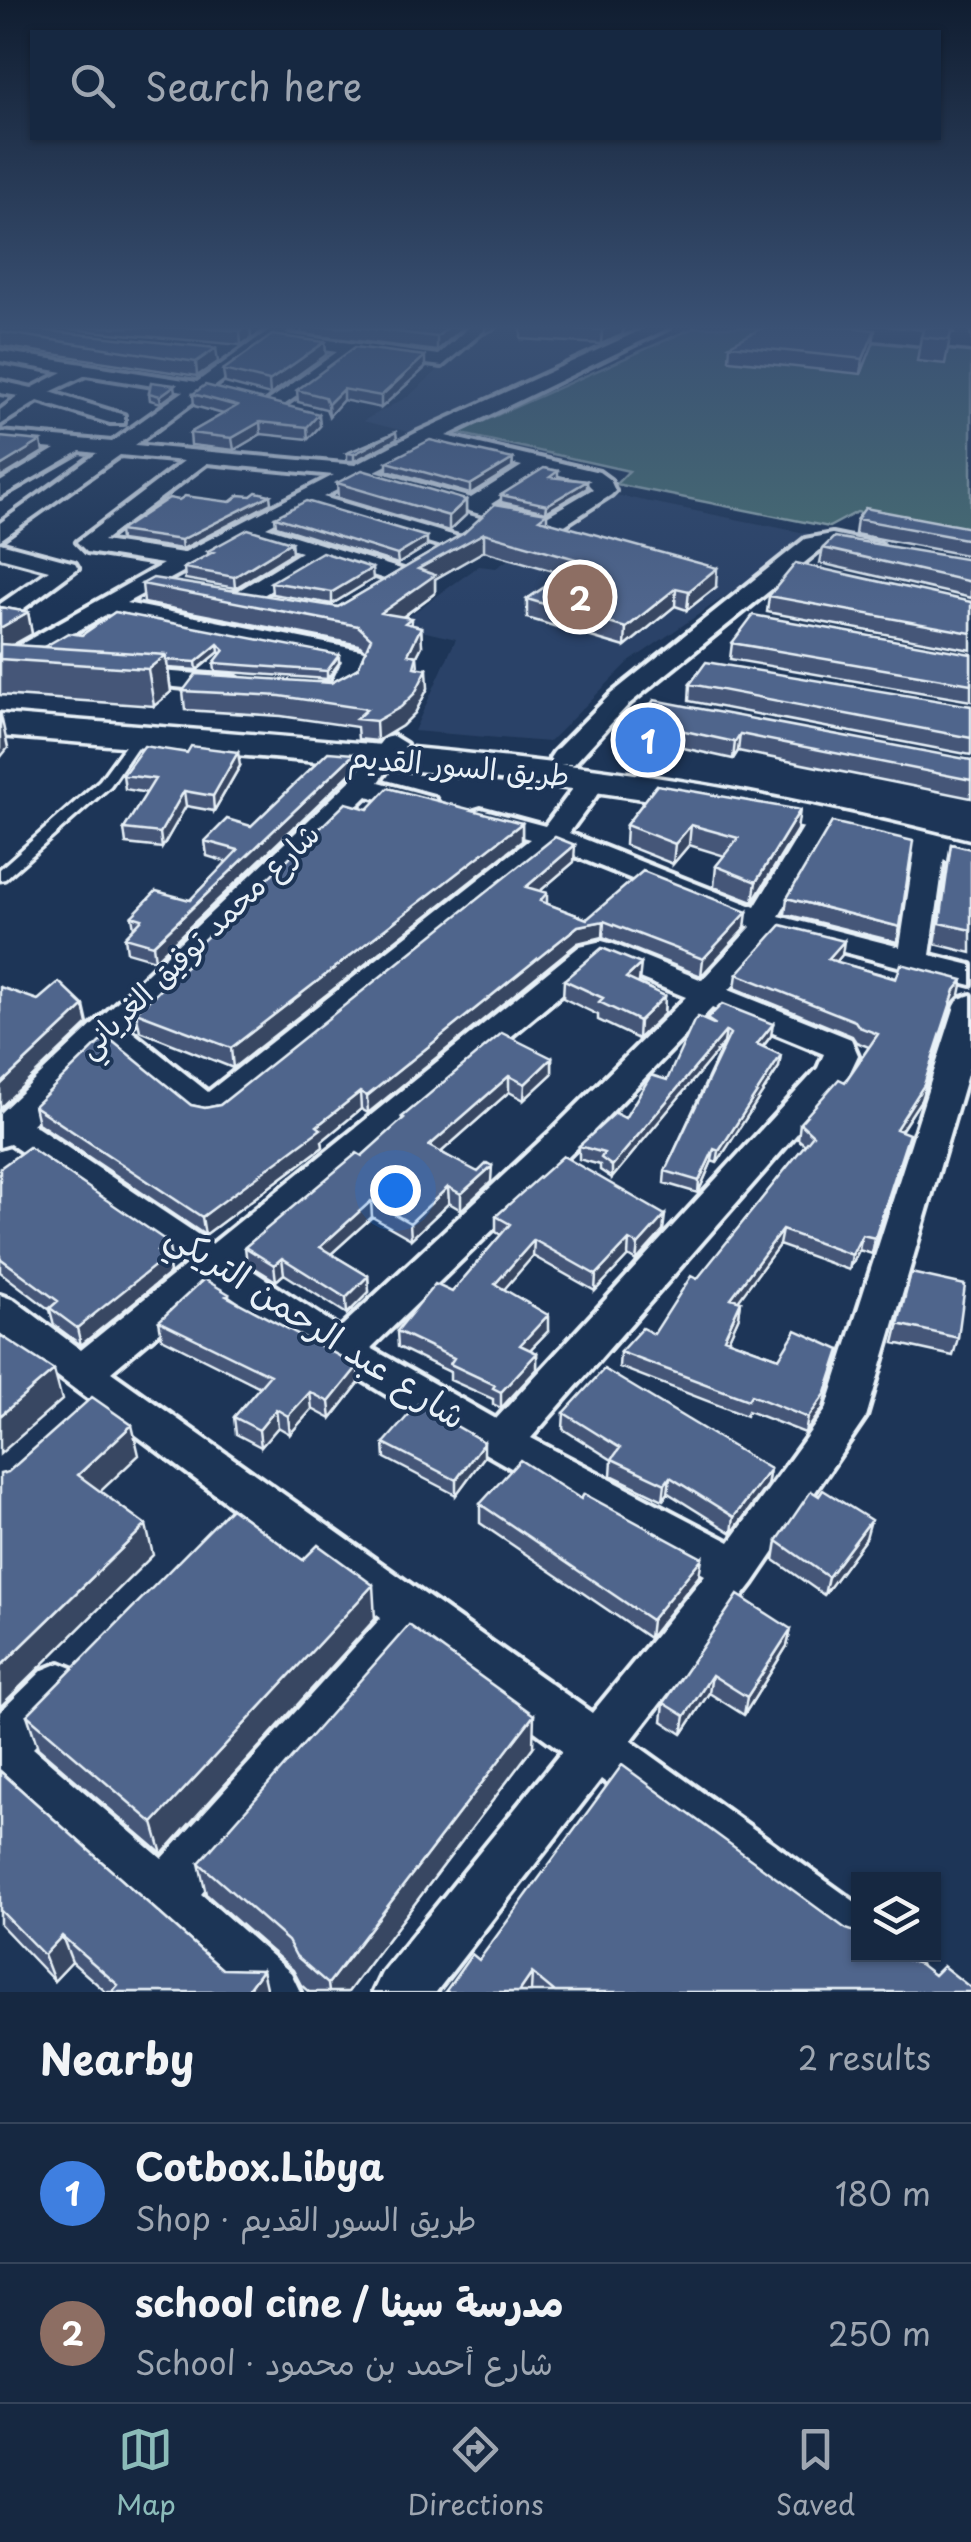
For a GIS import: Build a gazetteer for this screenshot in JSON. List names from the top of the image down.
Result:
{
  "streets": {
    "main road": ["طريق السور القديم"],
    "street": ["شارع محمد توفيق الغرياني", "شارع عبد الرحمن التريكي"]
  },
  "crossings": [
    ["طريق السور القديم", "شارع محمد توفيق الغرياني"],
    ["شارع محمد توفيق الغرياني", "شارع عبد الرحمن التريكي"]
  ],
  "page": {
    "search": "Search here",
    "pins": ["2", "1"],
    "heading": ["Nearby", "2 results"],
    "list": [
      {
        "mark": "1",
        "name": "Cotbox.Libya",
        "note": "Shop · طريق السور القديم",
        "value": "180 m"
      },
      {
        "mark": "2",
        "name": "school cine / مدرسة سينا",
        "note": "School · شارع أحمد بن محمود",
        "value": "250 m"
      }
    ],
    "nav": ["Map", "Directions", "Saved"]
  }
}
